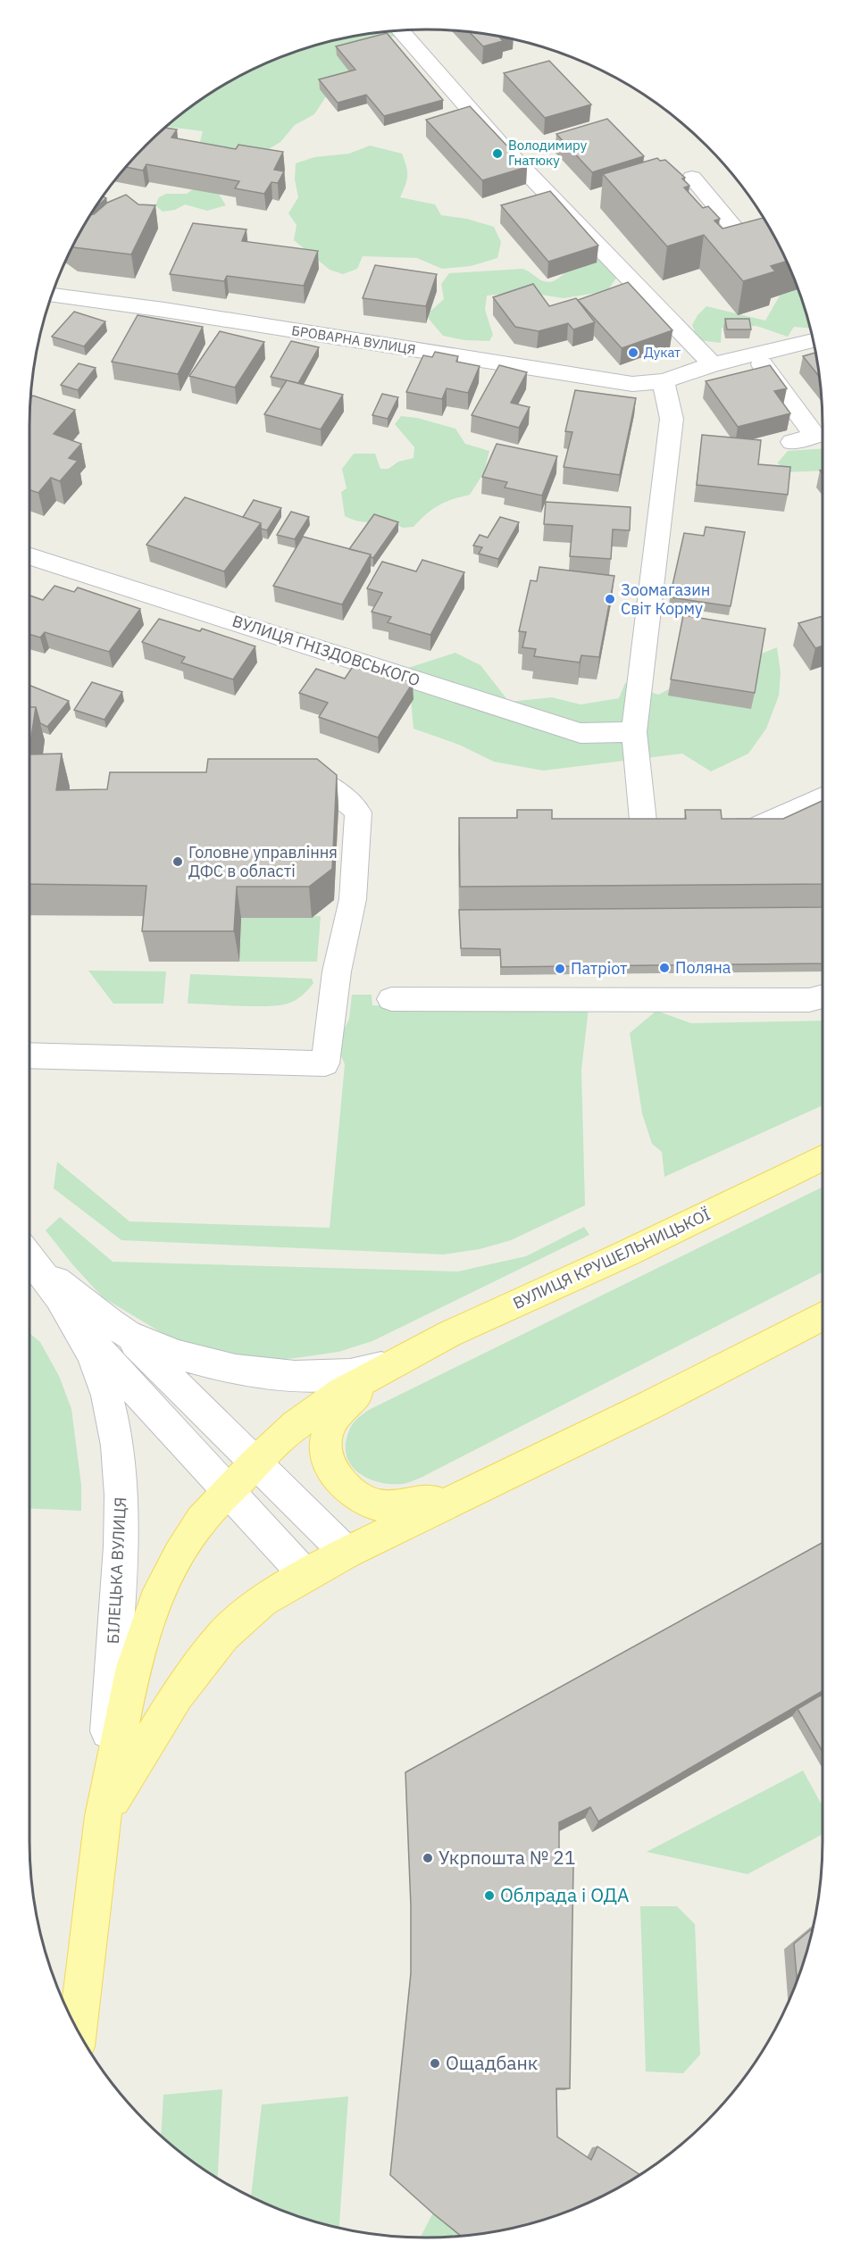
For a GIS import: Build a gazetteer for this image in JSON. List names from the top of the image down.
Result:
{
  "streets": {
    "main road": ["ВУЛИЦЯ КРУШЕЛЬНИЦЬКОЇ"],
    "street": ["БРОВАРНА ВУЛИЦЯ", "ВУЛИЦЯ ГНІЗДОВСЬКОГО", "БІЛЕЦЬКА ВУЛИЦЯ"]
  },
  "crossings": [
    ["ВУЛИЦЯ КРУШЕЛЬНИЦЬКОЇ", "БІЛЕЦЬКА ВУЛИЦЯ"]
  ],
  "places": [
    "Володимиру Гнатюку",
    "Дукат",
    "Зоомагазин Світ Корму",
    "Головне управління ДФС в області",
    "Поляна",
    "Патріот",
    "Укрпошта № 21",
    "Облрада і ОДА",
    "Ощадбанк"
  ]
}
